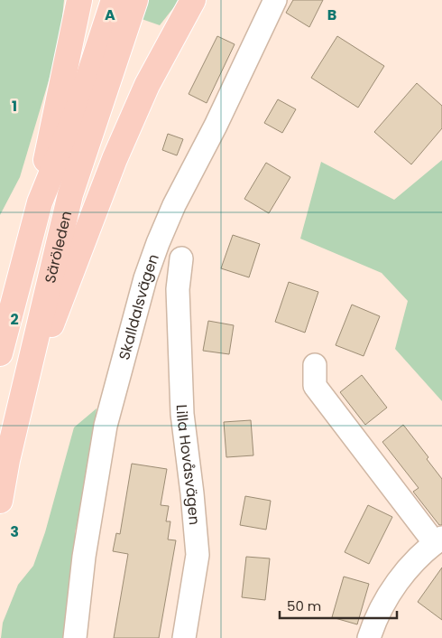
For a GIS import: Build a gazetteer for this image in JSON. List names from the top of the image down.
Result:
{
  "streets": {
    "main road": ["Säröleden"],
    "street": ["Skalldalsvägen", "Lilla Hovåsvägen"]
  },
  "scale_bar": "50 m",
  "grid": {
    "columns": ["A", "B"],
    "rows": ["1", "2", "3"]
  }
}
